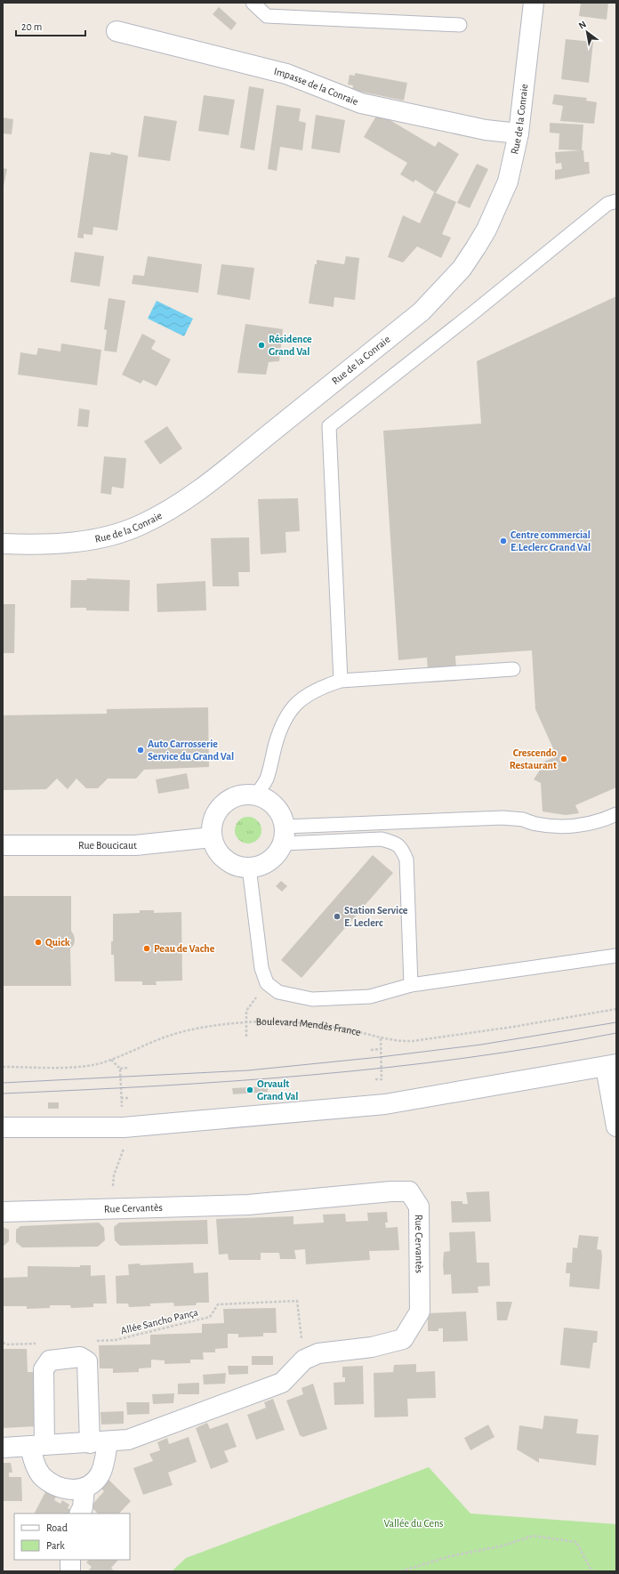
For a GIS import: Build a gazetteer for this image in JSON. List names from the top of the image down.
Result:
{
  "streets": {
    "street": [
      "Impasse de la Conraie",
      "Rue de la Conraie",
      "Rue Boucicaut",
      "Rue Cervantès"
    ],
    "path": ["Boulevard Mendès France", "Allée Sancho Pança"]
  },
  "crossings": [
    ["Impasse de la Conraie", "Rue de la Conraie"],
    ["Rue Cervantès", "Allée Sancho Pança"]
  ],
  "parks": ["Vallée du Cens"],
  "places": [
    "Résidence Grand Val",
    "Centre commercial E.Leclerc Grand Val",
    "Auto Carrosserie Service du Grand Val",
    "Crescendo Restaurant",
    "Station Service E. Leclerc",
    "Quick",
    "Peau de Vache",
    "Orvault Grand Val"
  ],
  "legend": ["Road", "Park"],
  "scale_bar": "20 m",
  "north": "top left"
}
